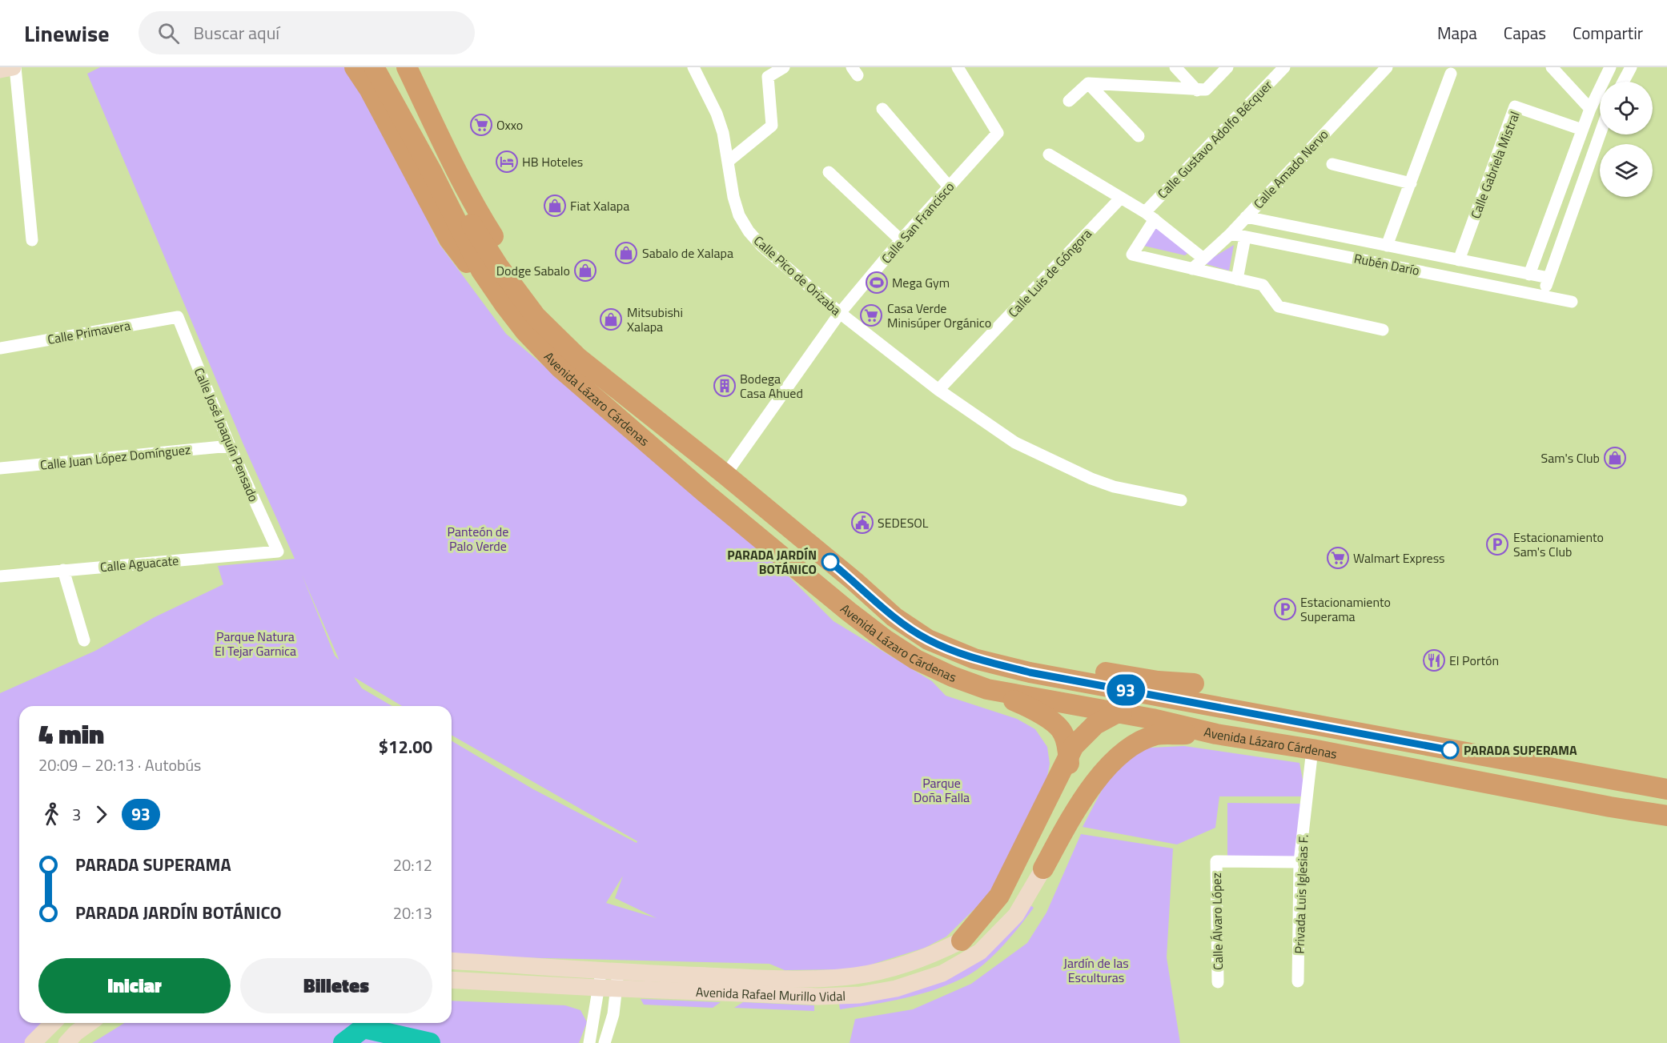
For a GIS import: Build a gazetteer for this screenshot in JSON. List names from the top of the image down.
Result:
{
  "streets": {
    "highway": ["Avenida Lázaro Cárdenas"],
    "main road": ["Avenida Rafael Murillo Vidal"],
    "street": [
      "Calle Gustavo Adolfo Bécquer",
      "Calle Gabriela Mistral",
      "Calle Amado Nervo",
      "Calle San Francisco",
      "Rubén Darío",
      "Calle Luis de Góngora",
      "Calle Pico de Orizaba",
      "Calle Primavera",
      "Calle José Joaquín Pensado",
      "Calle Juan López Domínguez",
      "Calle Aguacate",
      "Privada Luis Iglesias F.",
      "Calle Álvaro López"
    ]
  },
  "crossings": [
    ["Calle Gabriela Mistral", "Rubén Darío"],
    ["Calle Amado Nervo", "Rubén Darío"],
    ["Calle San Francisco", "Calle Pico de Orizaba"],
    ["Calle San Francisco", "Avenida Lázaro Cárdenas"],
    ["Calle Luis de Góngora", "Calle Pico de Orizaba"],
    ["Calle Primavera", "Calle José Joaquín Pensado"],
    ["Avenida Lázaro Cárdenas", "Privada Luis Iglesias F."],
    ["Calle José Joaquín Pensado", "Calle Juan López Domínguez"],
    ["Calle José Joaquín Pensado", "Calle Aguacate"],
    ["Privada Luis Iglesias F.", "Calle Álvaro López"]
  ],
  "parks": [
    "Panteón de Palo Verde",
    "Parque Natura El Tejar Garnica",
    "Parque Doña Falla",
    "Jardín de las Esculturas"
  ],
  "places": {
    "supermarket": ["Oxxo", "Casa Verde Minisúper Orgánico", "Walmart Express"],
    "hotel": ["HB Hoteles"],
    "shop": [
      "Fiat Xalapa",
      "Sabalo de Xalapa",
      "Dodge Sabalo",
      "Mitsubishi Xalapa",
      "Sam's Club"
    ],
    "sports": ["Mega Gym"],
    "building": ["Bodega Casa Ahued"],
    "public building": ["SEDESOL"],
    "parking": ["Estacionamiento Sam's Club", "Estacionamiento Superama"],
    "other": ["PARADA JARDÍN BOTÁNICO", "PARADA SUPERAMA"],
    "restaurant": ["El Portón"]
  },
  "lines": ["bus line 93"],
  "page": {
    "header": "Linewise",
    "search": "Buscar aquí",
    "nav": ["Mapa", "Capas", "Compartir"],
    "on_map": "93",
    "heading": ["4 min", "20:09 – 20:13 · Autobús", "$12.00"],
    "legs": ["3", "93"],
    "list": [
      {
        "name": "PARADA SUPERAMA",
        "value": "20:12"
      },
      {
        "name": "PARADA JARDÍN BOTÁNICO",
        "value": "20:13"
      }
    ],
    "buttons": ["Iniciar", "Billetes"]
  }
}
